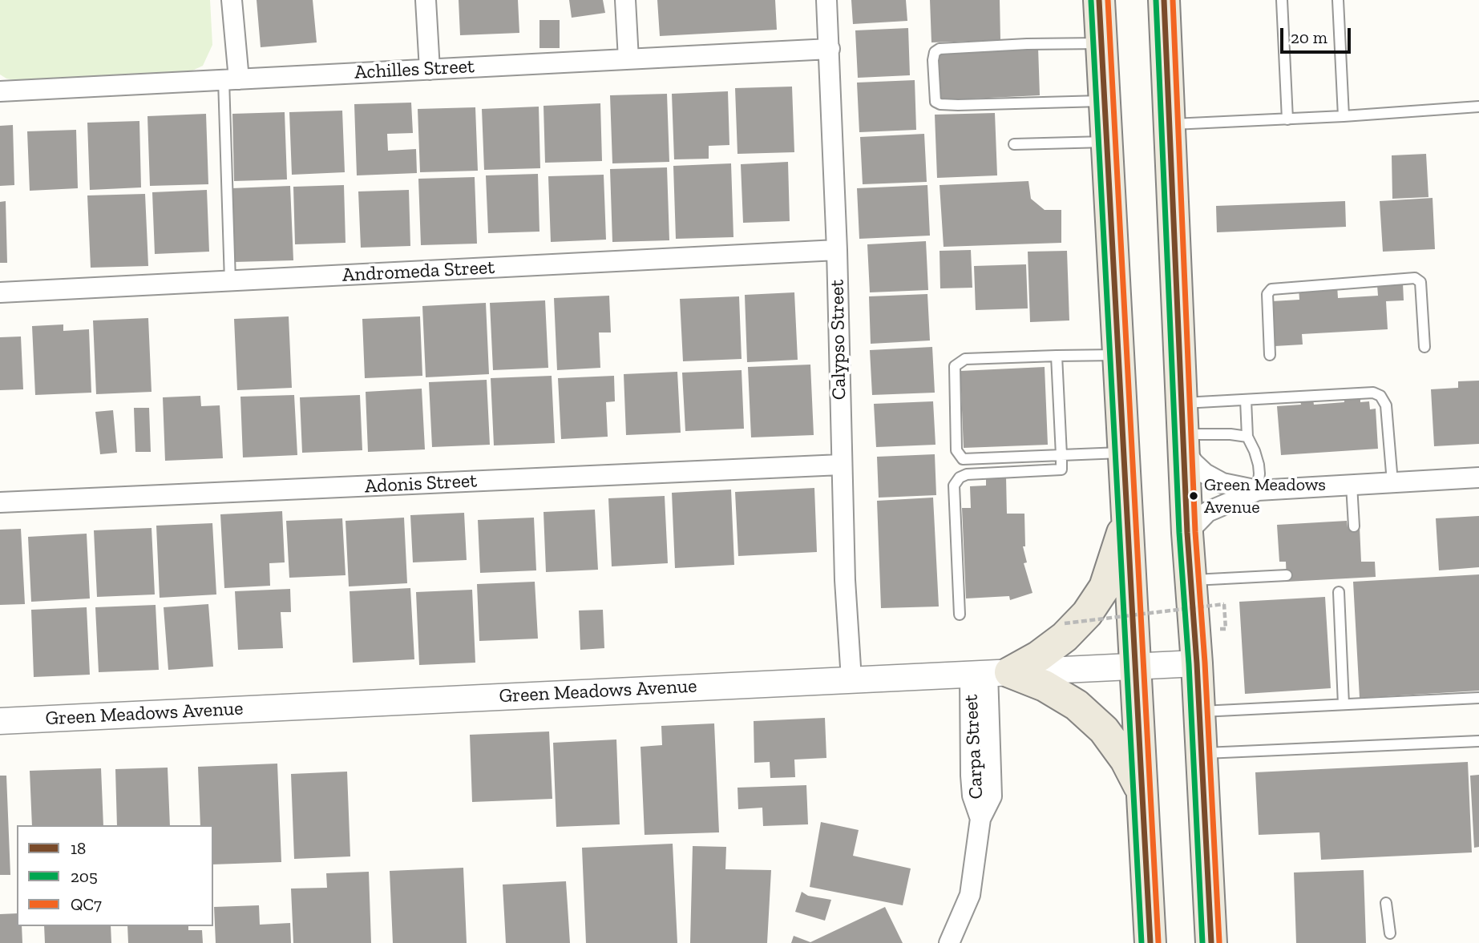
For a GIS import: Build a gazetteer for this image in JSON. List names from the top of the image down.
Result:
{
  "streets": {
    "street": [
      "Achilles Street",
      "Andromeda Street",
      "Calypso Street",
      "Adonis Street",
      "Green Meadows Avenue",
      "Carpa Street"
    ]
  },
  "crossings": [
    ["Achilles Street", "Calypso Street"],
    ["Andromeda Street", "Calypso Street"],
    ["Calypso Street", "Adonis Street"],
    ["Calypso Street", "Green Meadows Avenue"],
    ["Green Meadows Avenue", "Carpa Street"]
  ],
  "places": ["Green Meadows Avenue"],
  "lines": ["transit line 18", "transit line 205", "transit line QC7"],
  "legend": ["18", "205", "QC7"],
  "scale_bar": "20 m"
}
